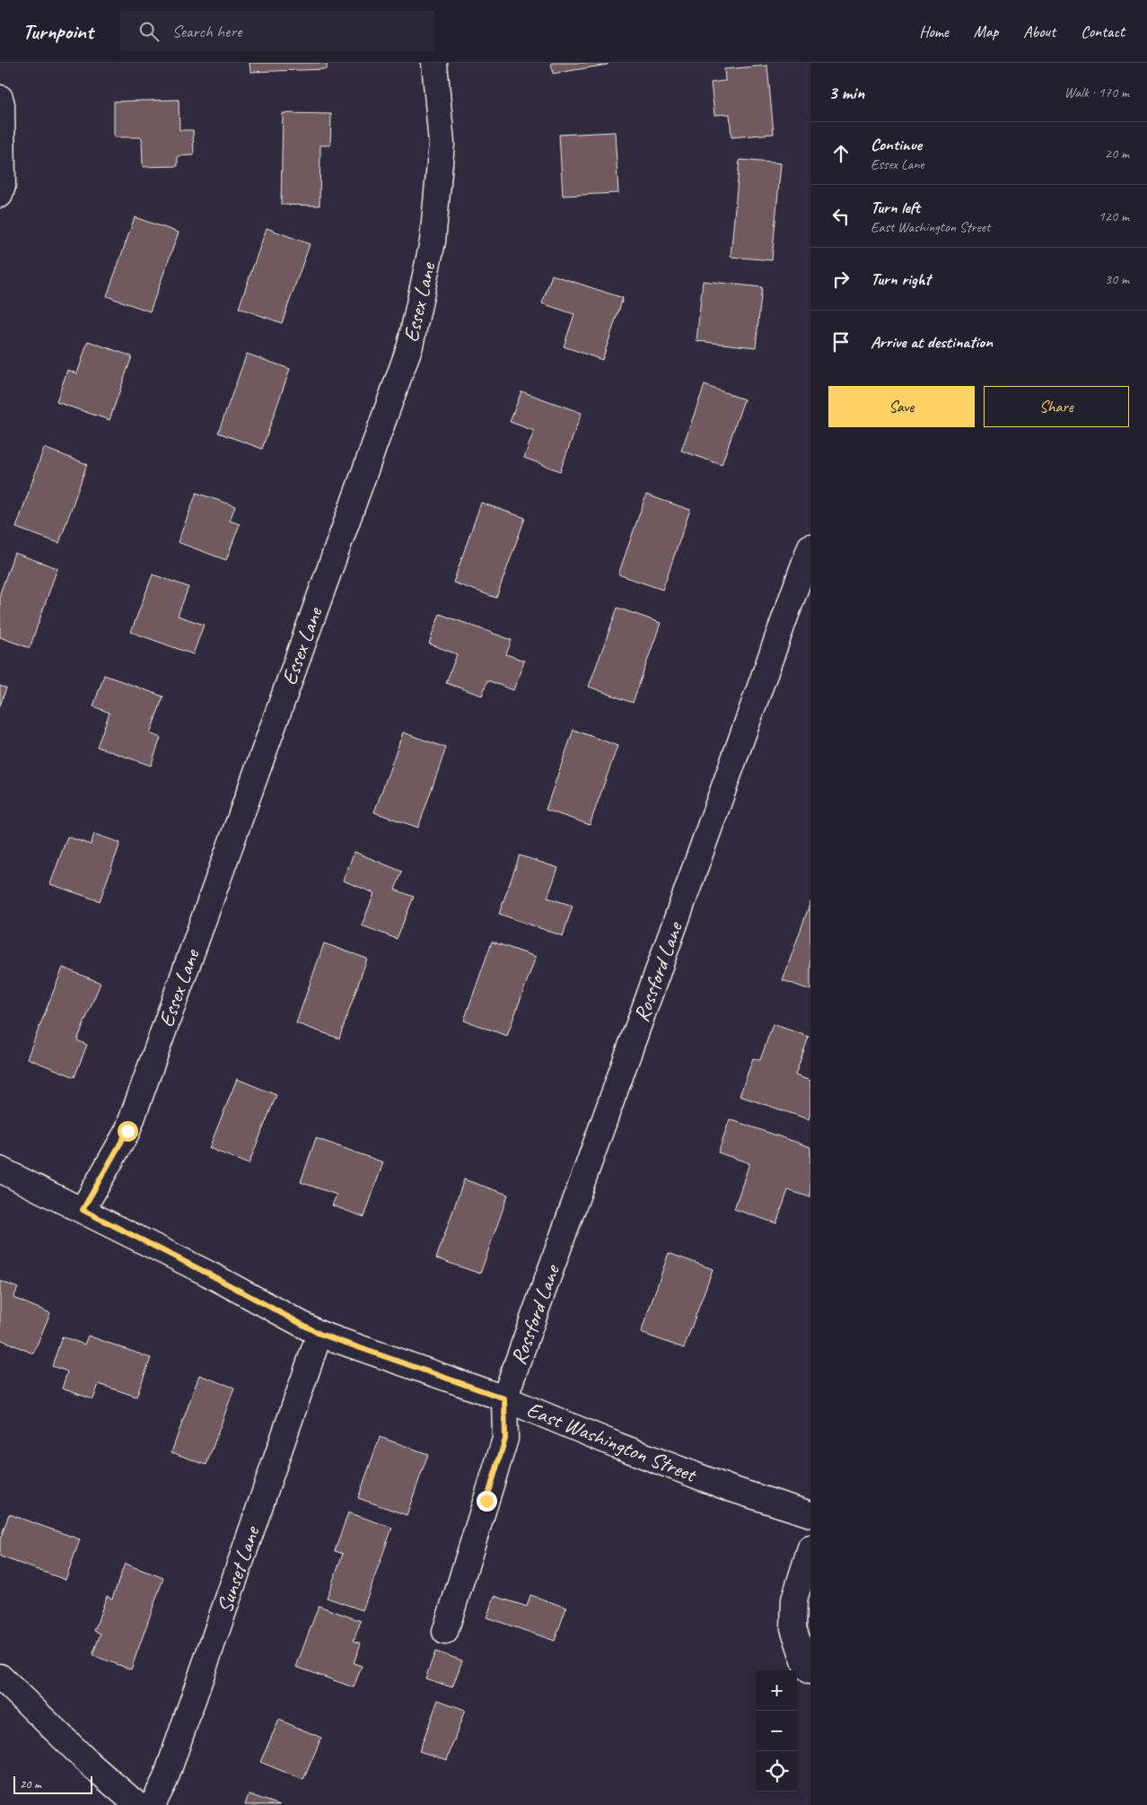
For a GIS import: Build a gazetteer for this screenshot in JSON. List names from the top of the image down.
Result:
{
  "streets": {
    "street": [
      "Essex Lane",
      "Rossford Lane",
      "East Washington Street",
      "Sunset Lane"
    ]
  },
  "crossings": [
    ["Essex Lane", "East Washington Street"],
    ["Rossford Lane", "East Washington Street"],
    ["East Washington Street", "Sunset Lane"]
  ],
  "scale_bar": "20 m",
  "page": {
    "header": "Turnpoint",
    "search": "Search here",
    "nav": [
      "Home",
      "Map",
      "About",
      "Contact"
    ],
    "heading": ["3 min", "Walk · 170 m"],
    "list": [
      ["Continue", "Essex Lane", "20 m"],
      ["Turn left", "East Washington Street", "120 m"],
      ["Turn right", "30 m"],
      "Arrive at destination"
    ],
    "buttons": ["Save", "Share"],
    "map_buttons": ["+", "−"],
    "scale": "20 m"
  }
}
